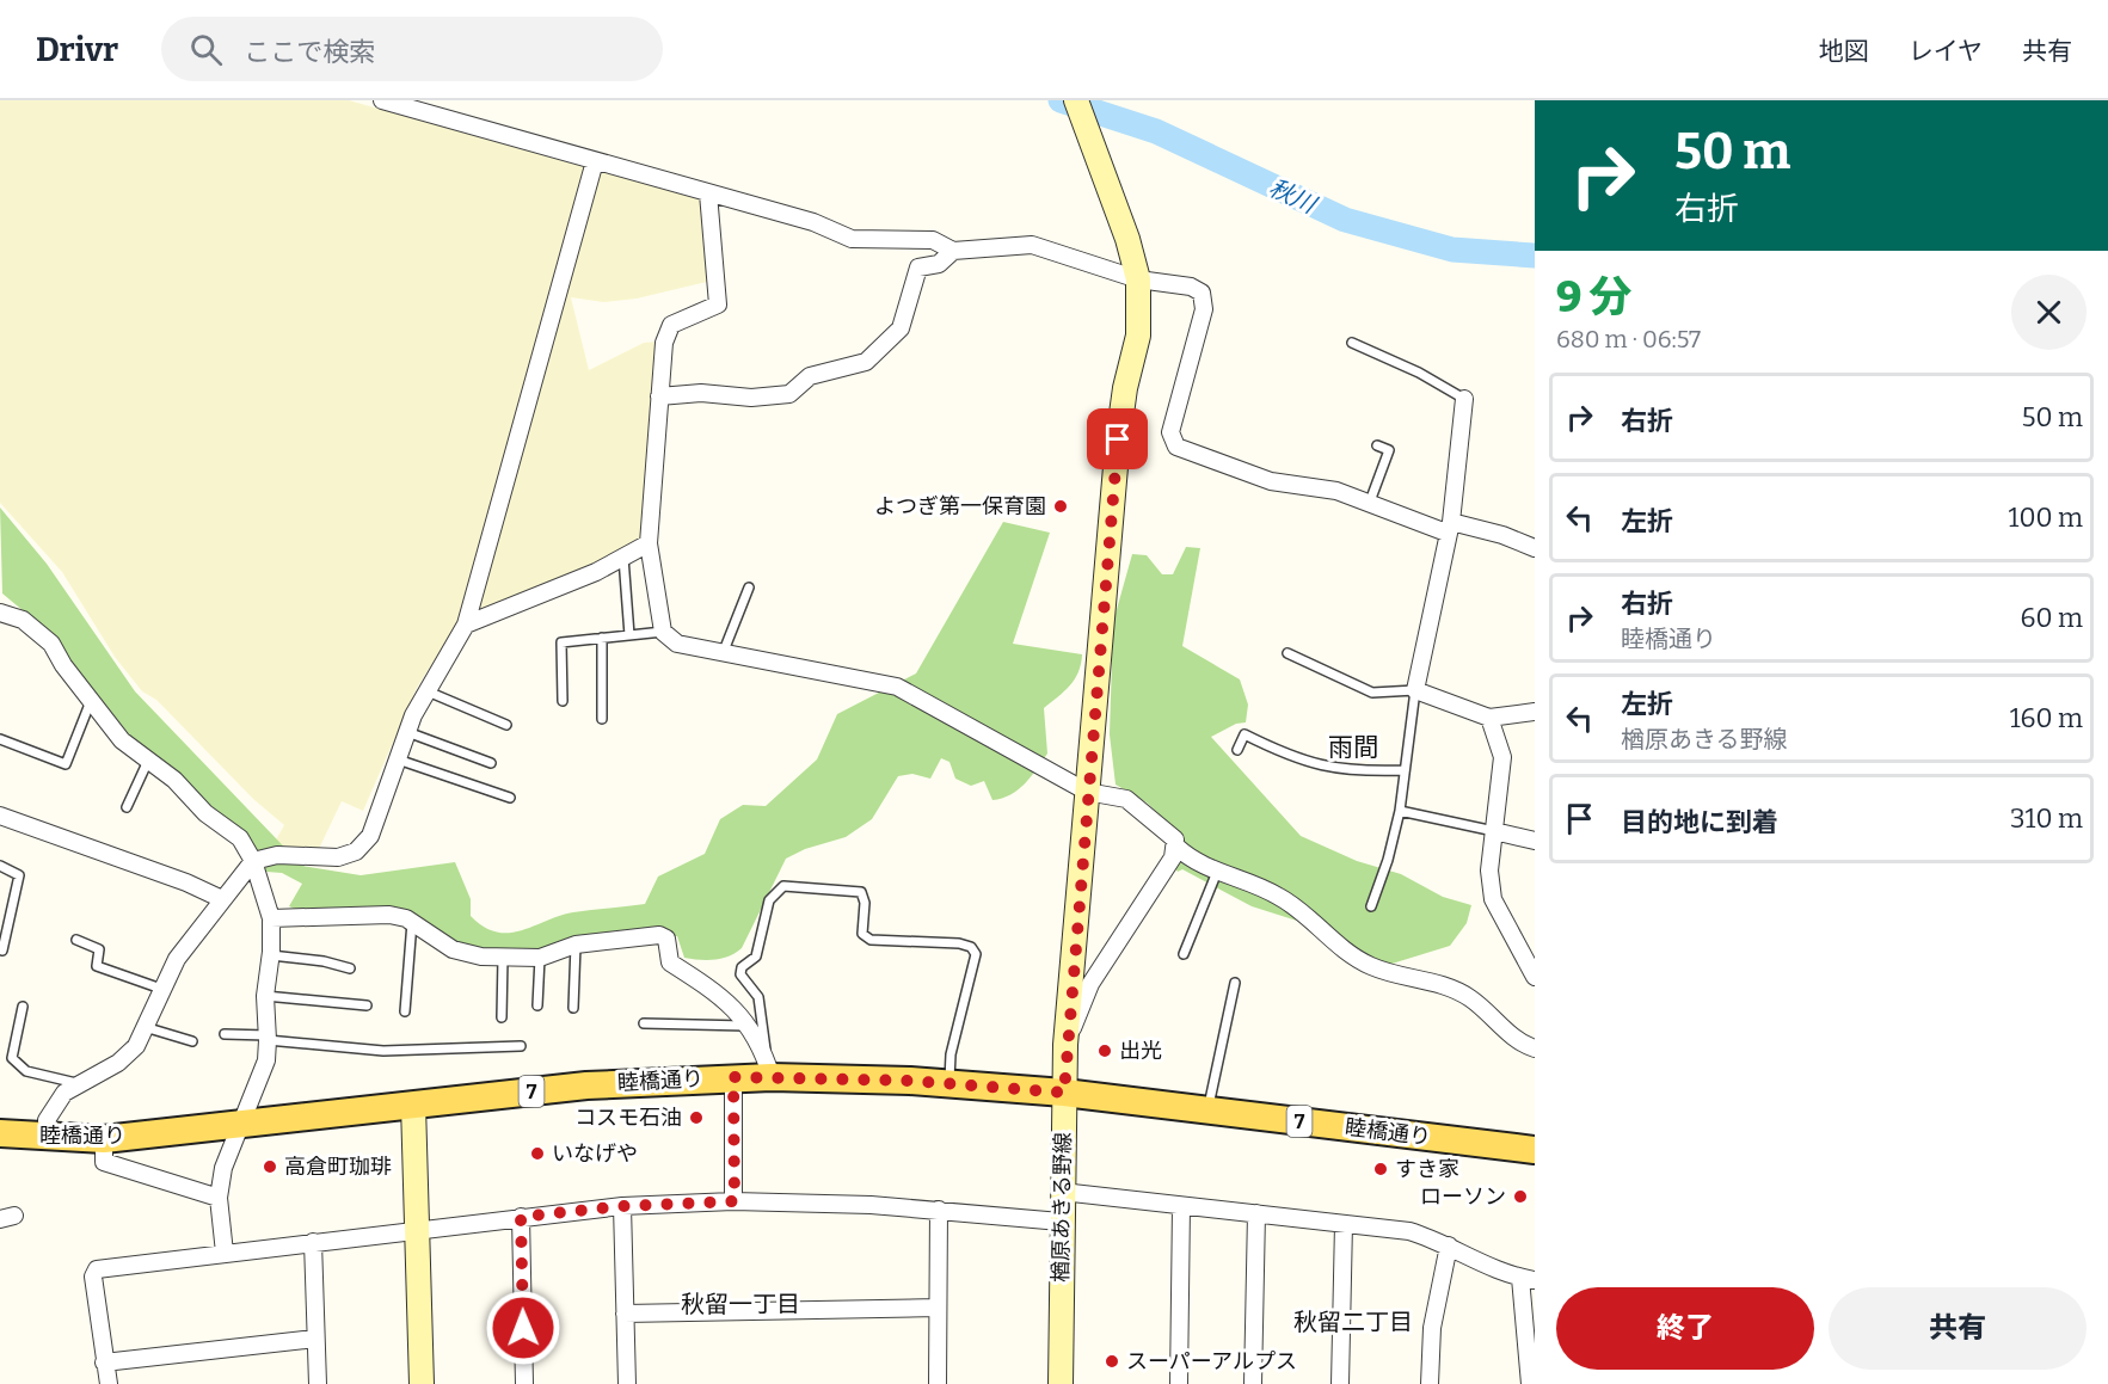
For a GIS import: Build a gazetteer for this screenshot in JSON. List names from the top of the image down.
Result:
{
  "streets": {
    "main road": ["睦橋通り", "7", "楢原あきる野線"]
  },
  "crossings": [
    ["睦橋通り", "楢原あきる野線"]
  ],
  "districts": ["雨間", "秋留一丁目", "秋留二丁目"],
  "water": ["秋川"],
  "places": [
    "よつぎ第一保育園",
    "出光",
    "コスモ石油",
    "いなげや",
    "高倉町珈琲",
    "すき家",
    "ローソン",
    "スーパーアルプス"
  ],
  "page": {
    "header": "Drivr",
    "search": "ここで検索",
    "nav": ["地図", "レイヤ", "共有"],
    "turn": ["50 m", "右折"],
    "heading": ["9 分", "680 m · 06:57"],
    "list": [
      {
        "name": "右折",
        "value": "50 m"
      },
      {
        "name": "左折",
        "value": "100 m"
      },
      {
        "name": "右折",
        "note": "睦橋通り",
        "value": "60 m"
      },
      {
        "name": "左折",
        "note": "楢原あきる野線",
        "value": "160 m"
      },
      {
        "name": "目的地に到着",
        "value": "310 m"
      }
    ],
    "buttons": ["終了", "共有"]
  }
}
